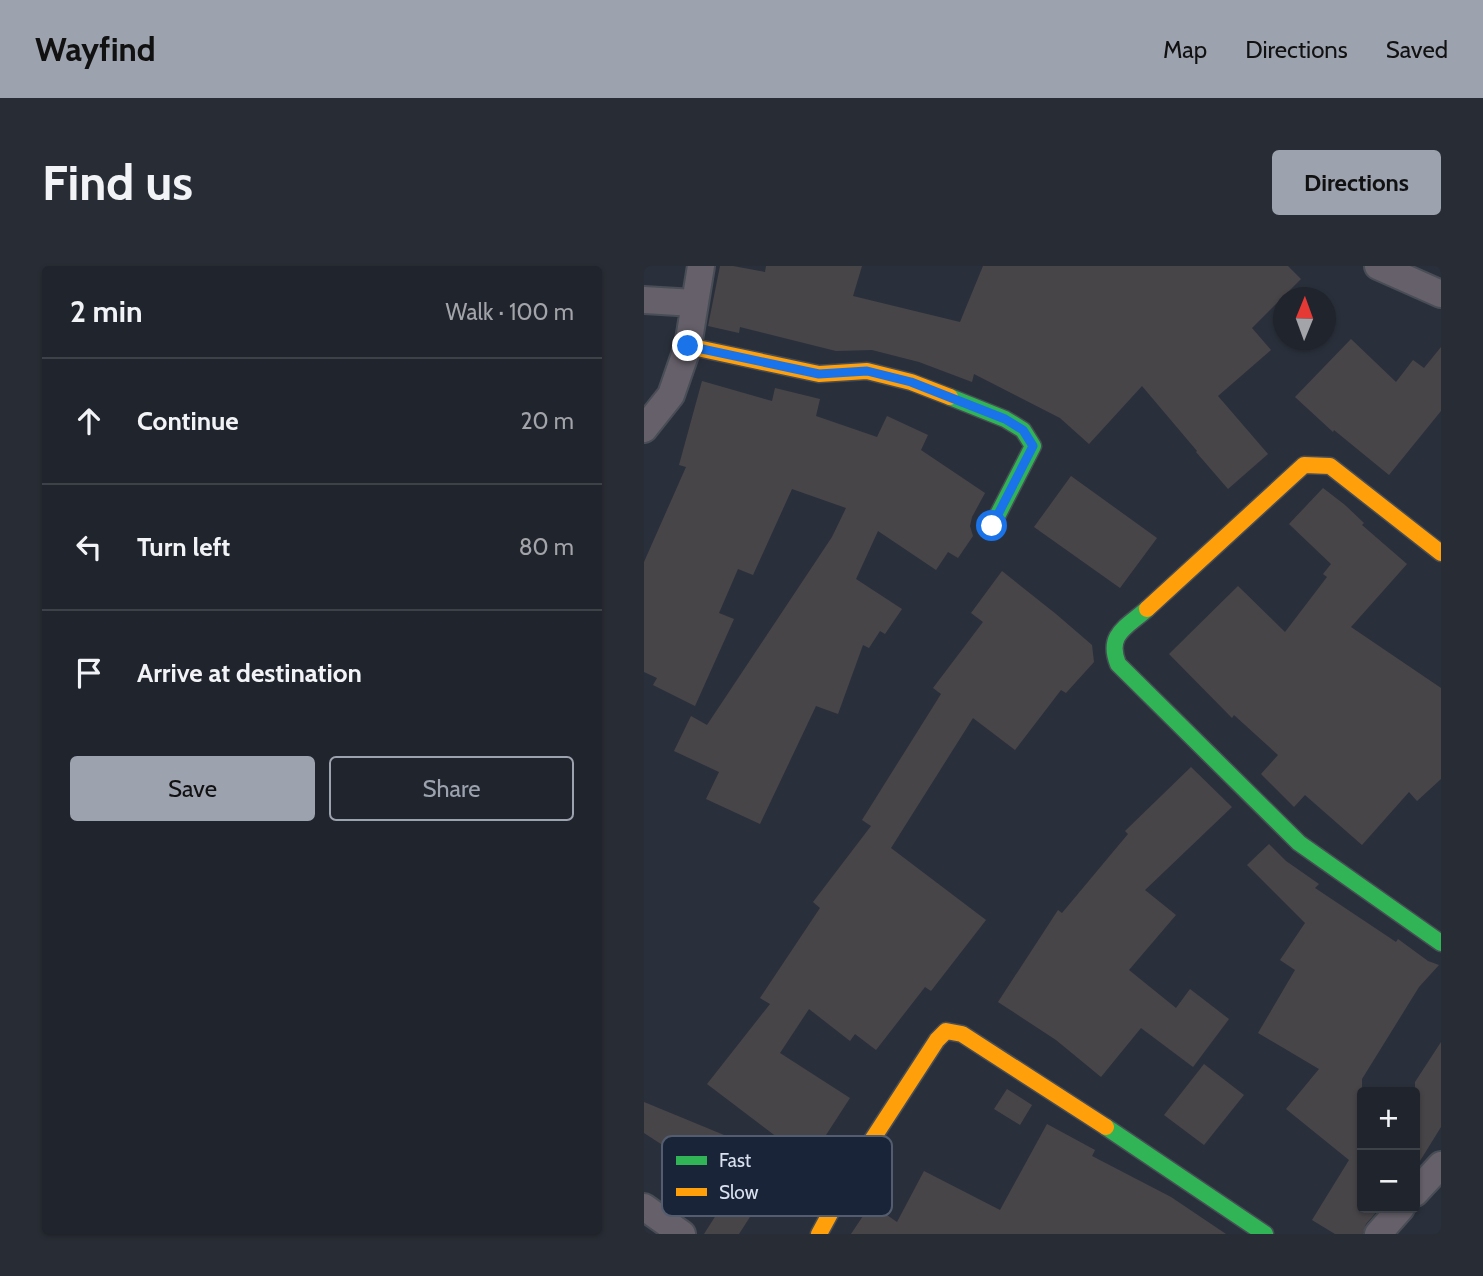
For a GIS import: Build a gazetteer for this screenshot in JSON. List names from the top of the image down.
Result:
{
  "legend": ["Fast", "Slow"],
  "north": "top",
  "page": {
    "header": "Wayfind",
    "nav": ["Map", "Directions", "Saved"],
    "buttons": [
      "Directions",
      ["Save", "Share"]
    ],
    "title": "Find us",
    "heading": ["2 min", "Walk · 100 m"],
    "list": [
      ["Continue", "20 m"],
      ["Turn left", "80 m"],
      "Arrive at destination"
    ],
    "map_buttons": ["+", "−"]
  }
}
